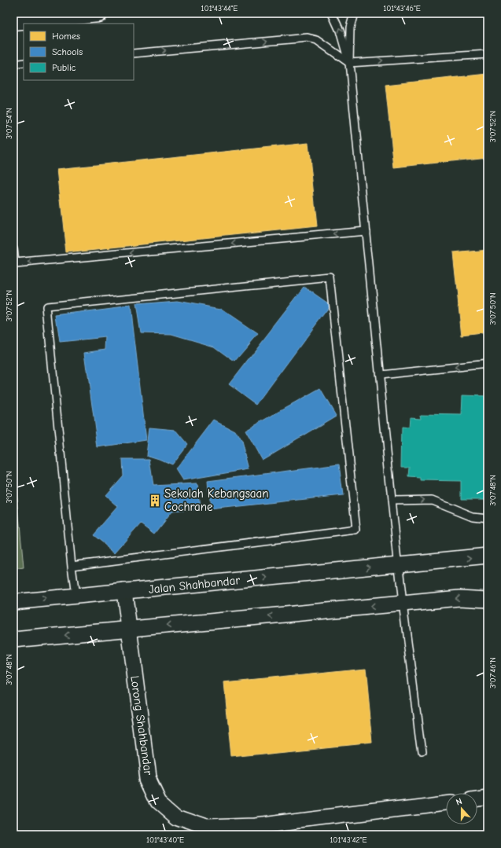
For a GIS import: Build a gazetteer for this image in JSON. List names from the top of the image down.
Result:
{
  "streets": {
    "street": ["Jalan Shahbandar", "Lorong Shahbandar"]
  },
  "crossings": [
    ["Jalan Shahbandar", "Lorong Shahbandar"]
  ],
  "places": {
    "building": ["Sekolah Kebangsaan Cochrane"]
  },
  "legend": ["Homes", "Schools", "Public"],
  "north": "top",
  "coordinates": [
    "101°43'44\"E",
    "101°43'46\"E",
    "3°07'54\"N",
    "3°07'52\"N",
    "3°07'50\"N",
    "3°07'48\"N",
    "3°07'46\"N",
    "101°43'40\"E",
    "101°43'42\"E"
  ]
}
